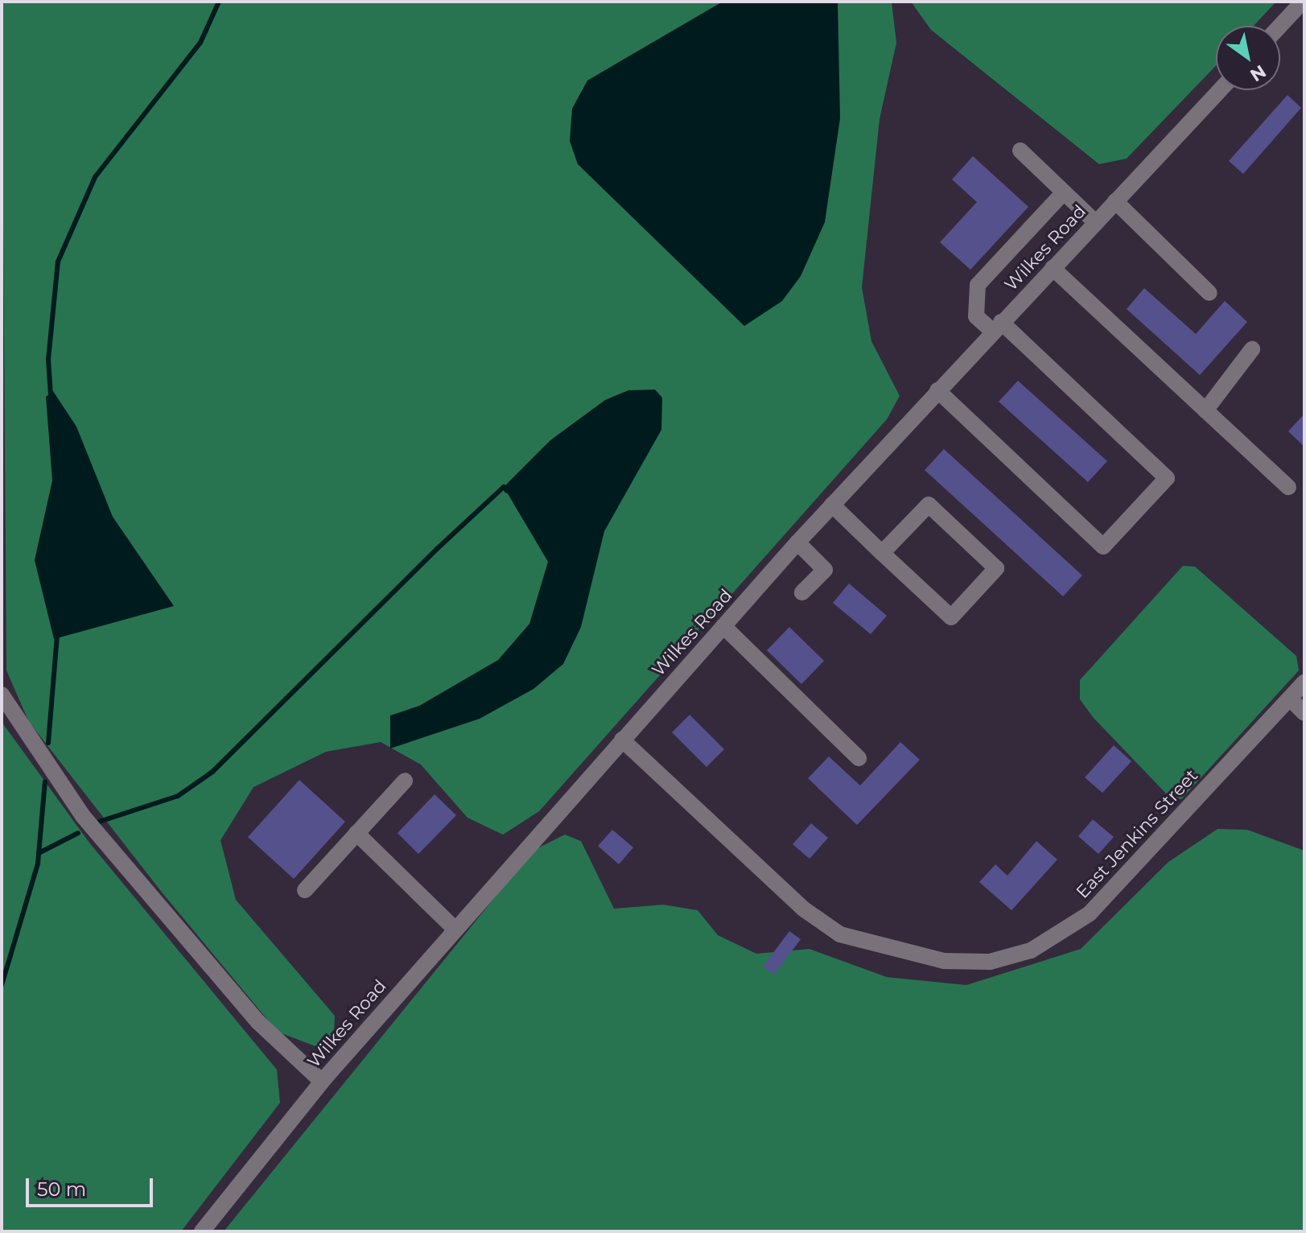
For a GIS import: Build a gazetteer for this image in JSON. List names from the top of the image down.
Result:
{
  "streets": {
    "street": ["Wilkes Road", "East Jenkins Street"]
  },
  "crossings": [
    ["Wilkes Road", "East Jenkins Street"]
  ],
  "scale_bar": "50 m",
  "north": "bottom right"
}
